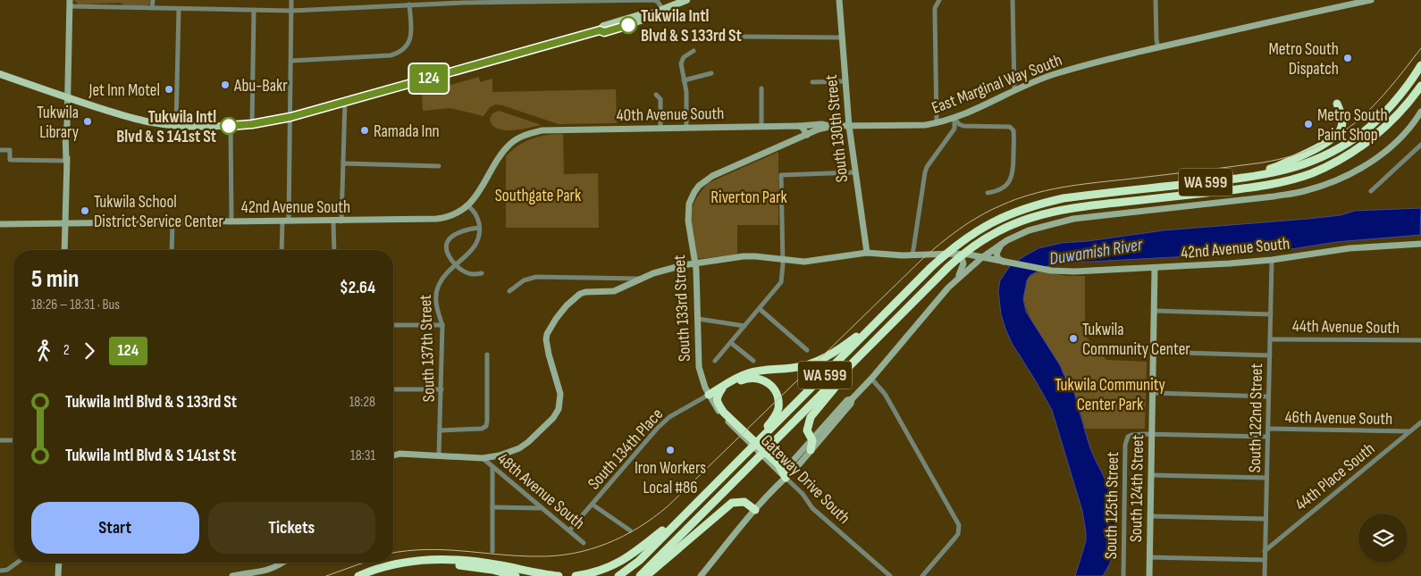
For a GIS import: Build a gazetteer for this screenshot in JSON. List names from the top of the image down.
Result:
{
  "streets": {
    "highway": ["WA 599"],
    "street": [
      "East Marginal Way South",
      "40th Avenue South",
      "South 130th Street",
      "42nd Avenue South",
      "South 133rd Street",
      "44th Avenue South",
      "South 137th Street",
      "46th Avenue South",
      "South 122nd Street",
      "South 134th Place",
      "44th Place South",
      "Gateway Drive South",
      "South 124th Street",
      "48th Avenue South",
      "South 125th Street"
    ]
  },
  "crossings": [
    ["East Marginal Way South", "40th Avenue South"],
    ["East Marginal Way South", "South 130th Street"],
    ["East Marginal Way South", "South 133rd Street"],
    ["40th Avenue South", "42nd Avenue South"],
    ["42nd Avenue South", "South 122nd Street"],
    ["42nd Avenue South", "South 124th Street"],
    ["South 133rd Street", "South 134th Place"],
    ["South 133rd Street", "Gateway Drive South"],
    ["44th Avenue South", "South 122nd Street"],
    ["46th Avenue South", "South 122nd Street"],
    ["46th Avenue South", "44th Place South"],
    ["46th Avenue South", "South 124th Street"],
    ["46th Avenue South", "South 125th Street"],
    ["South 122nd Street", "44th Place South"],
    ["South 134th Place", "Gateway Drive South"],
    ["South 134th Place", "48th Avenue South"]
  ],
  "water": ["Duwamish River"],
  "parks": ["Southgate Park", "Riverton Park", "Tukwila Community Center Park"],
  "places": [
    "Tukwila Intl Blvd & S 133rd St",
    "Metro South Dispatch",
    "Abu-Bakr",
    "Jet Inn Motel",
    "Tukwila Library",
    "Metro South Paint Shop",
    "Tukwila Intl Blvd & S 141st St",
    "Ramada Inn",
    "Tukwila School District Service Center",
    "Tukwila Community Center",
    "Iron Workers Local #86"
  ],
  "lines": ["bus line 124"],
  "page": {
    "on_map": "124",
    "heading": ["5 min", "18:26 – 18:31 · Bus", "$2.64"],
    "legs": ["2", "124"],
    "list": [
      {
        "name": "Tukwila Intl Blvd & S 133rd St",
        "value": "18:28"
      },
      {
        "name": "Tukwila Intl Blvd & S 141st St",
        "value": "18:31"
      }
    ],
    "buttons": ["Start", "Tickets"]
  }
}
